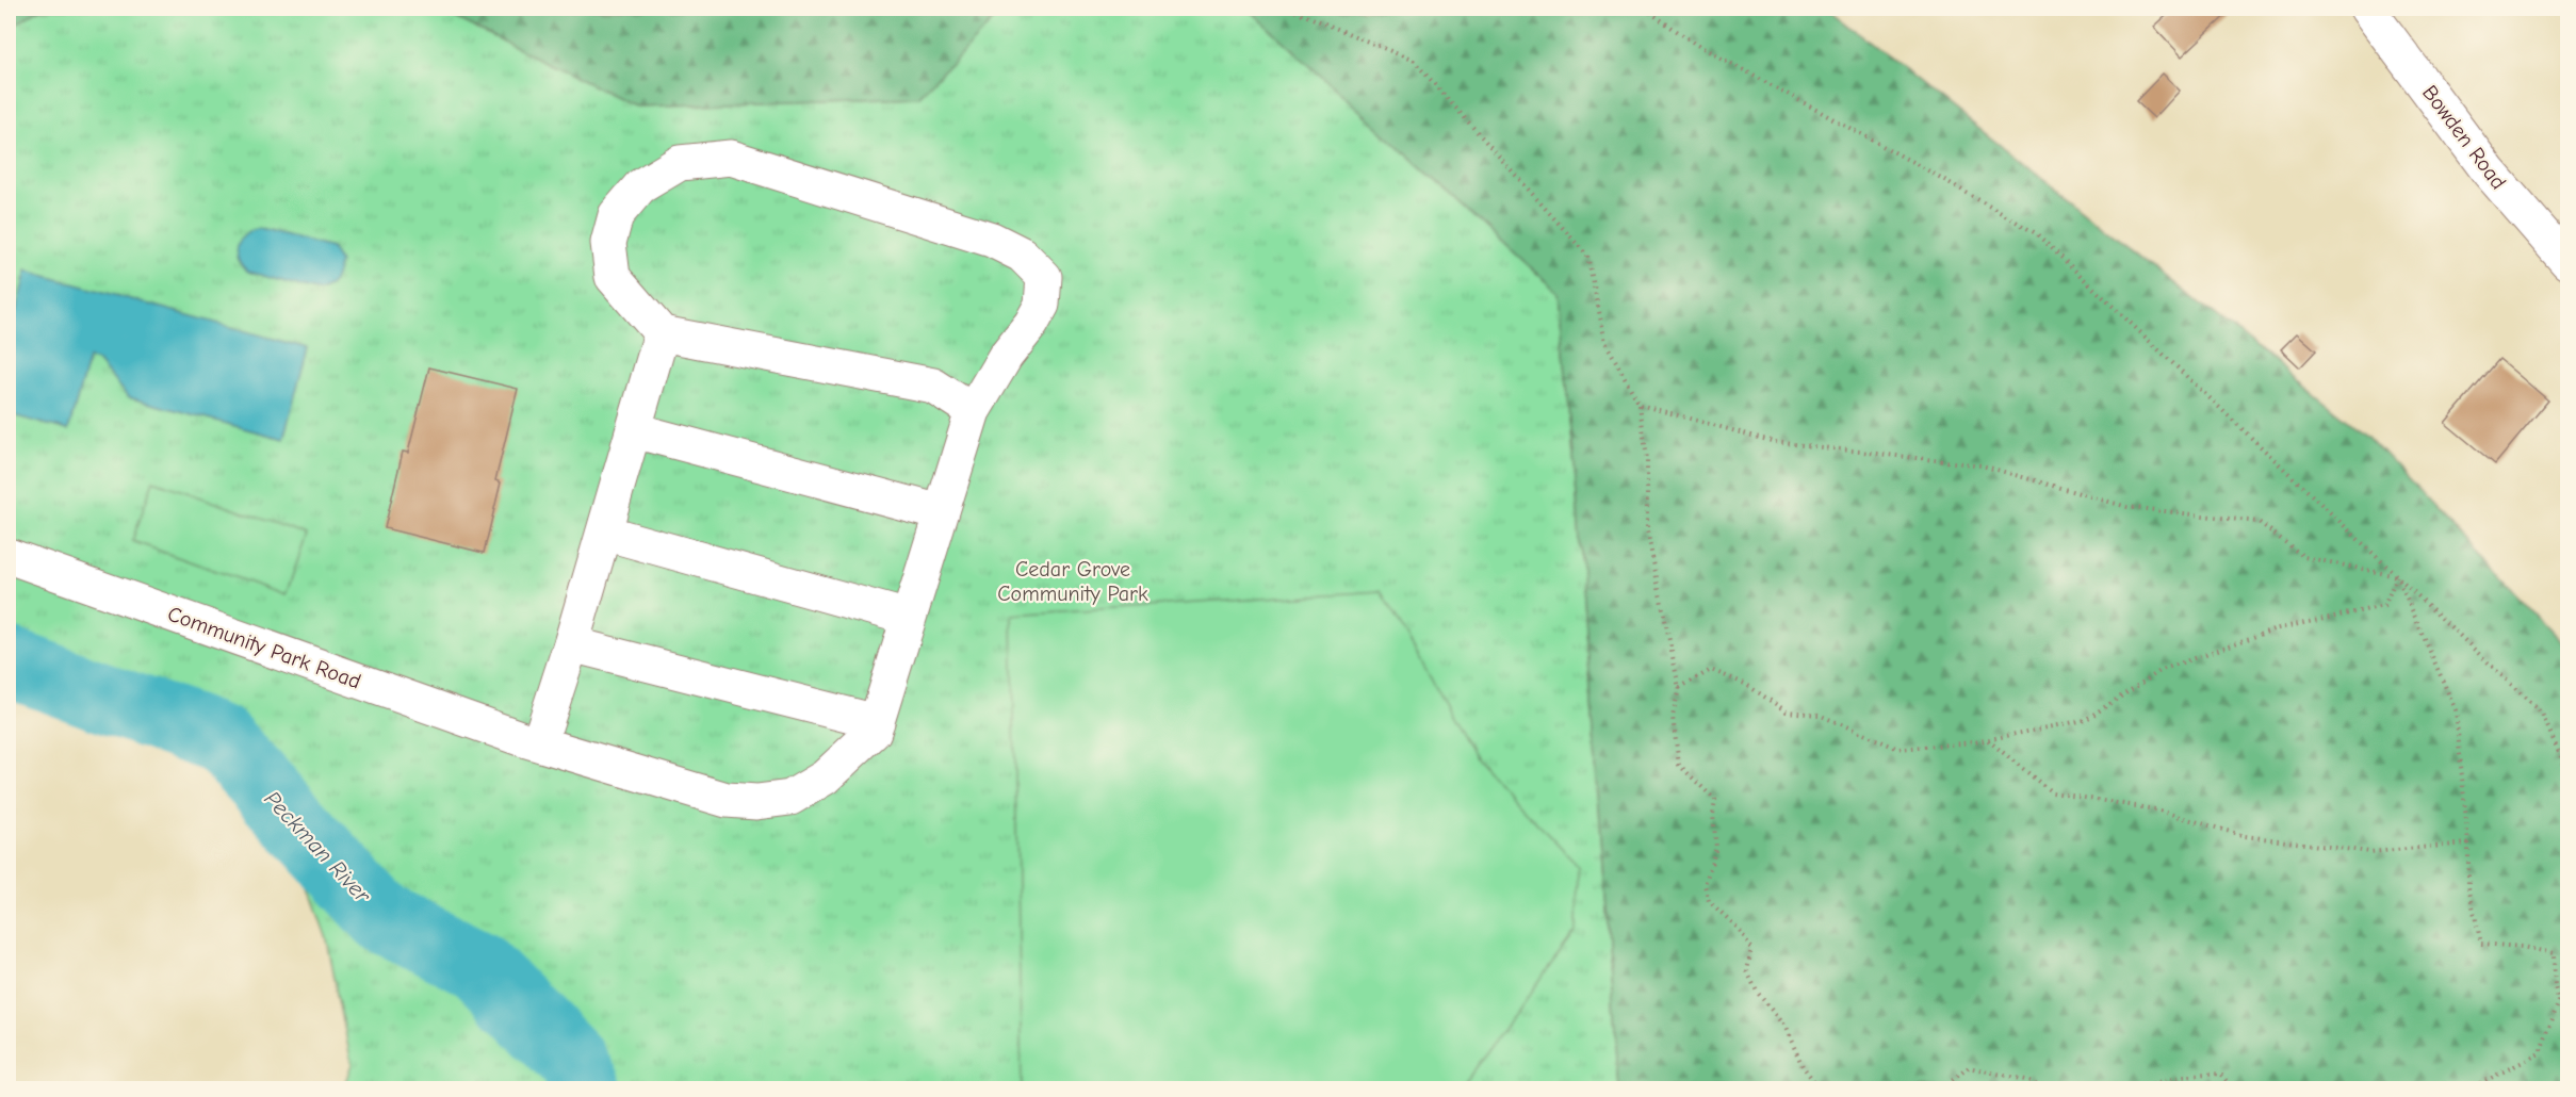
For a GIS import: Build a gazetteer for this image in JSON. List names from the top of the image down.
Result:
{
  "streets": {
    "street": ["Bowden Road", "Community Park Road"]
  },
  "water": ["Peckman River"],
  "parks": ["Cedar Grove Community Park"]
}
